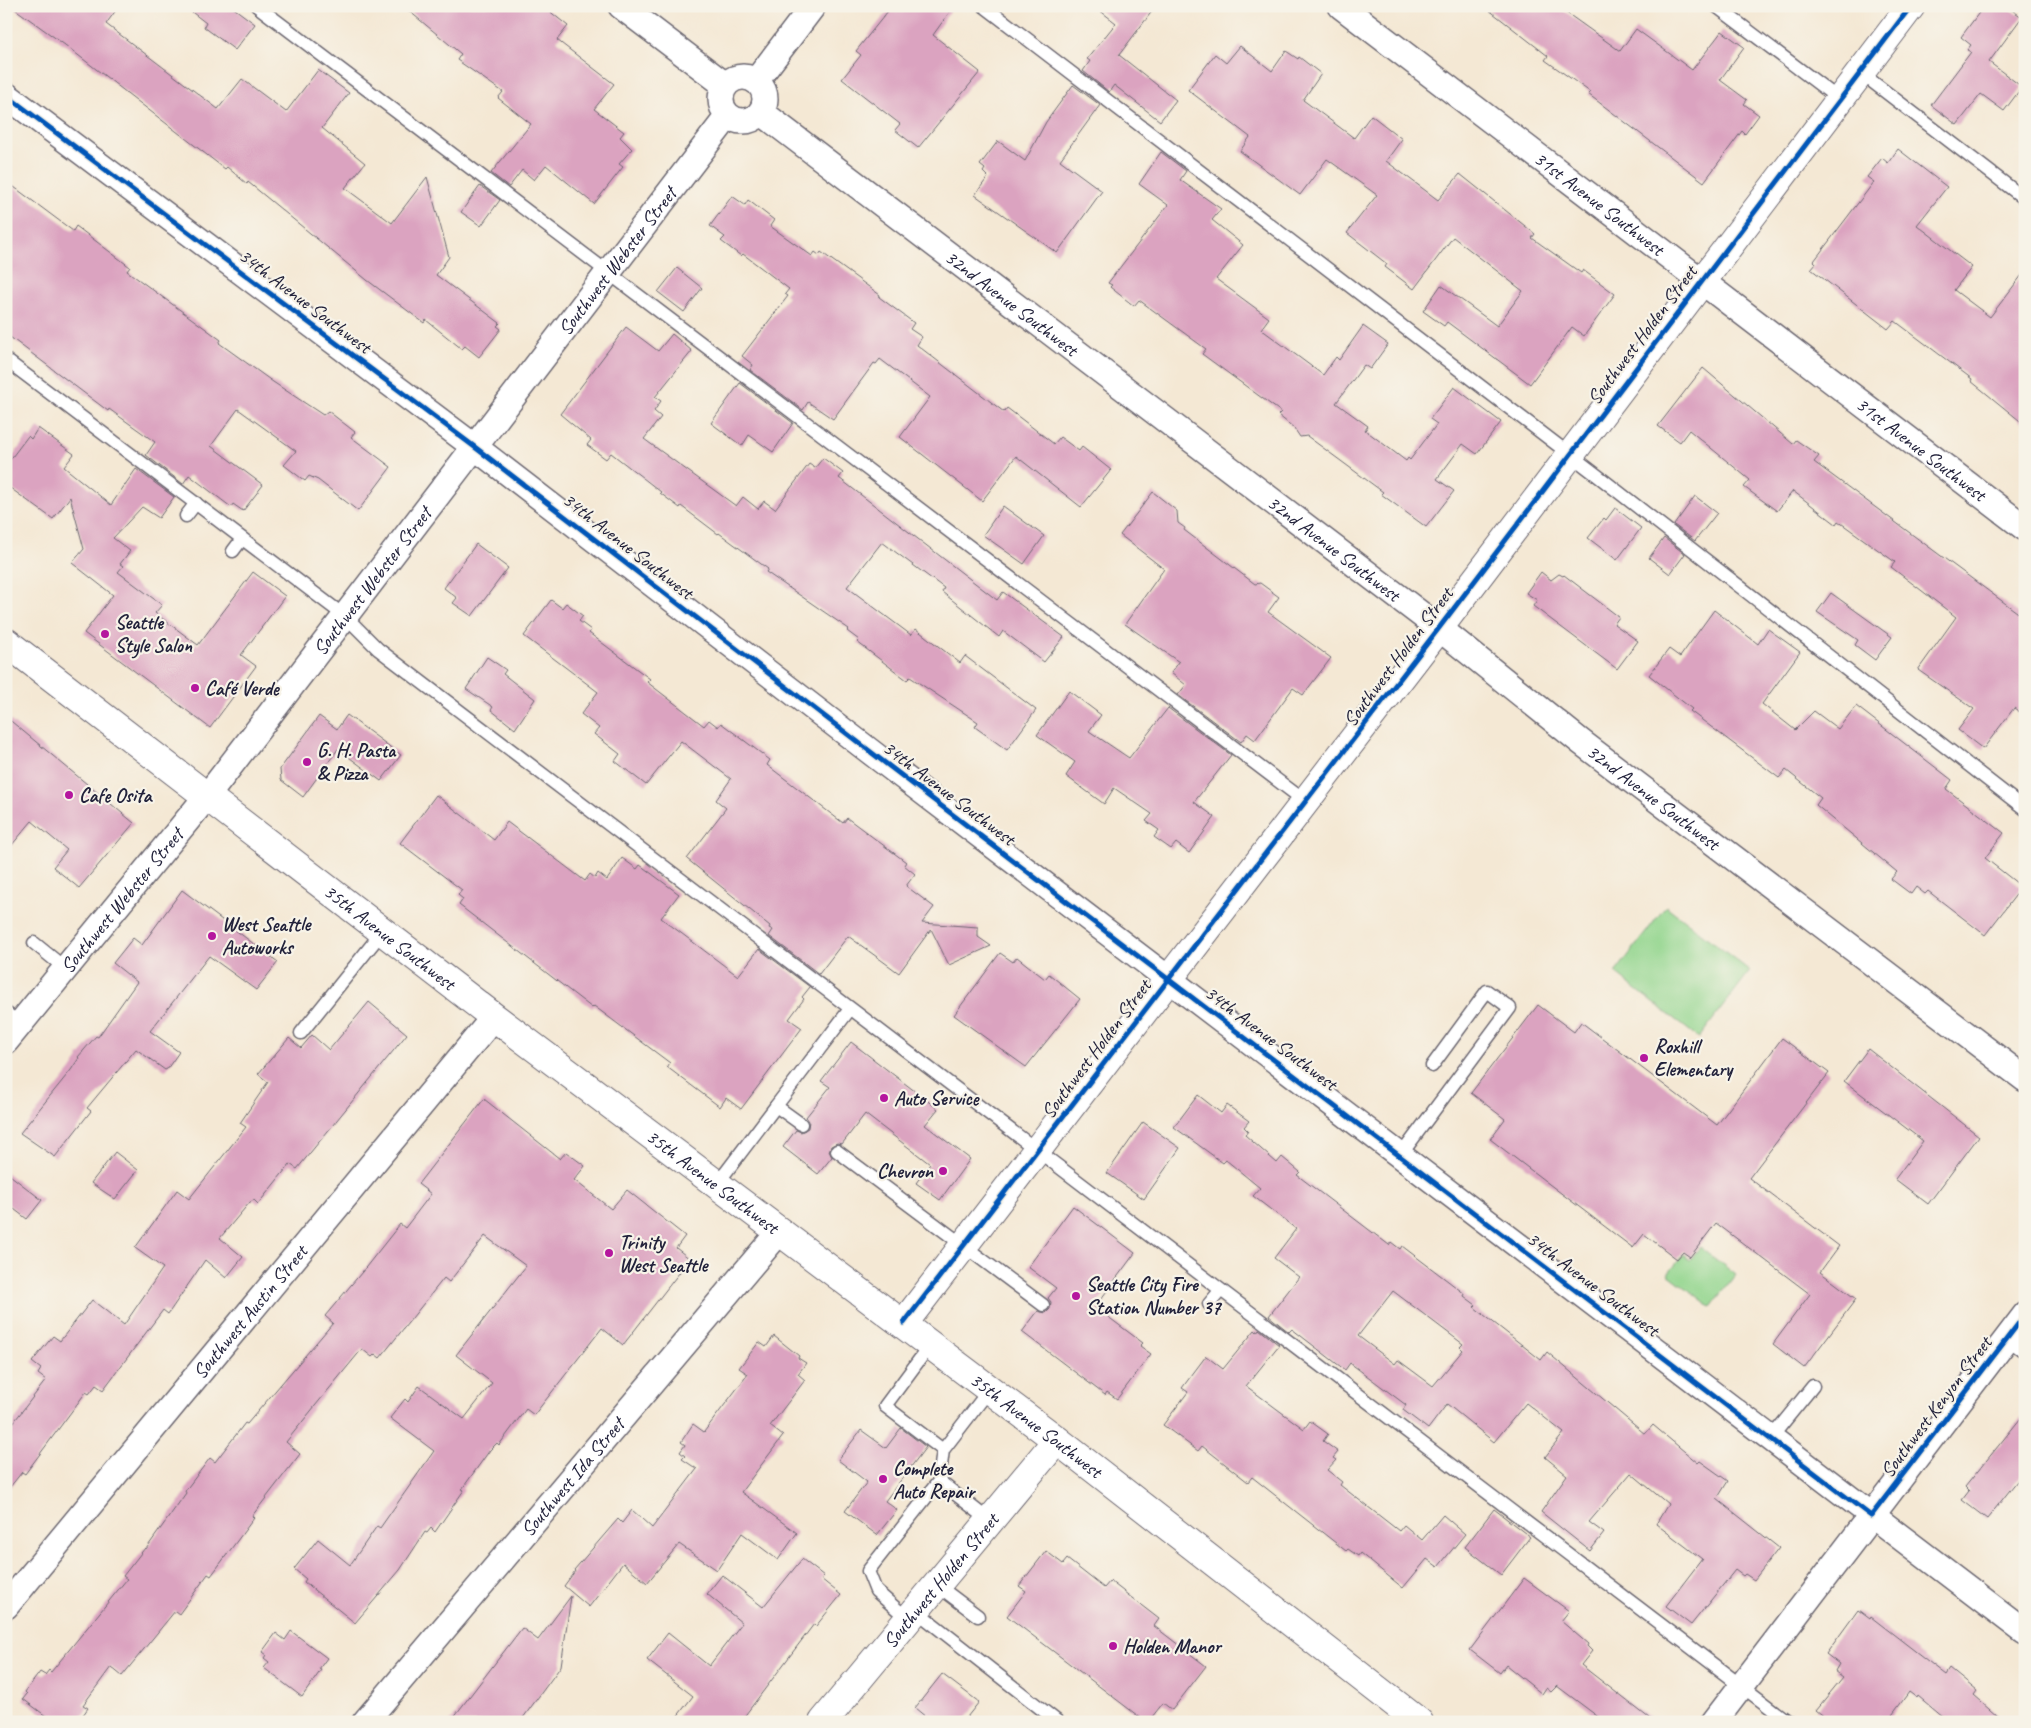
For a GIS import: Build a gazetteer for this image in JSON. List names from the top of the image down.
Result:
{
  "streets": {
    "street": [
      "31st Avenue Southwest",
      "Southwest Webster Street",
      "34th Avenue Southwest",
      "32nd Avenue Southwest",
      "Southwest Holden Street",
      "35th Avenue Southwest",
      "Southwest Austin Street",
      "Southwest Kenyon Street",
      "Southwest Ida Street"
    ]
  },
  "crossings": [
    ["31st Avenue Southwest", "Southwest Holden Street"],
    ["Southwest Webster Street", "34th Avenue Southwest"],
    ["Southwest Webster Street", "32nd Avenue Southwest"],
    ["Southwest Webster Street", "35th Avenue Southwest"],
    ["34th Avenue Southwest", "Southwest Holden Street"],
    ["34th Avenue Southwest", "Southwest Kenyon Street"],
    ["32nd Avenue Southwest", "Southwest Holden Street"],
    ["Southwest Holden Street", "35th Avenue Southwest"],
    ["35th Avenue Southwest", "Southwest Austin Street"],
    ["35th Avenue Southwest", "Southwest Ida Street"]
  ],
  "places": [
    "Seattle Style Salon",
    "Café Verde",
    "G. H. Pasta & Pizza",
    "Cafe Osita",
    "West Seattle Autoworks",
    "Roxhill Elementary",
    "Auto Service",
    "Chevron",
    "Trinity West Seattle",
    "Seattle City Fire Station Number 37",
    "Complete Auto Repair",
    "Holden Manor"
  ]
}
